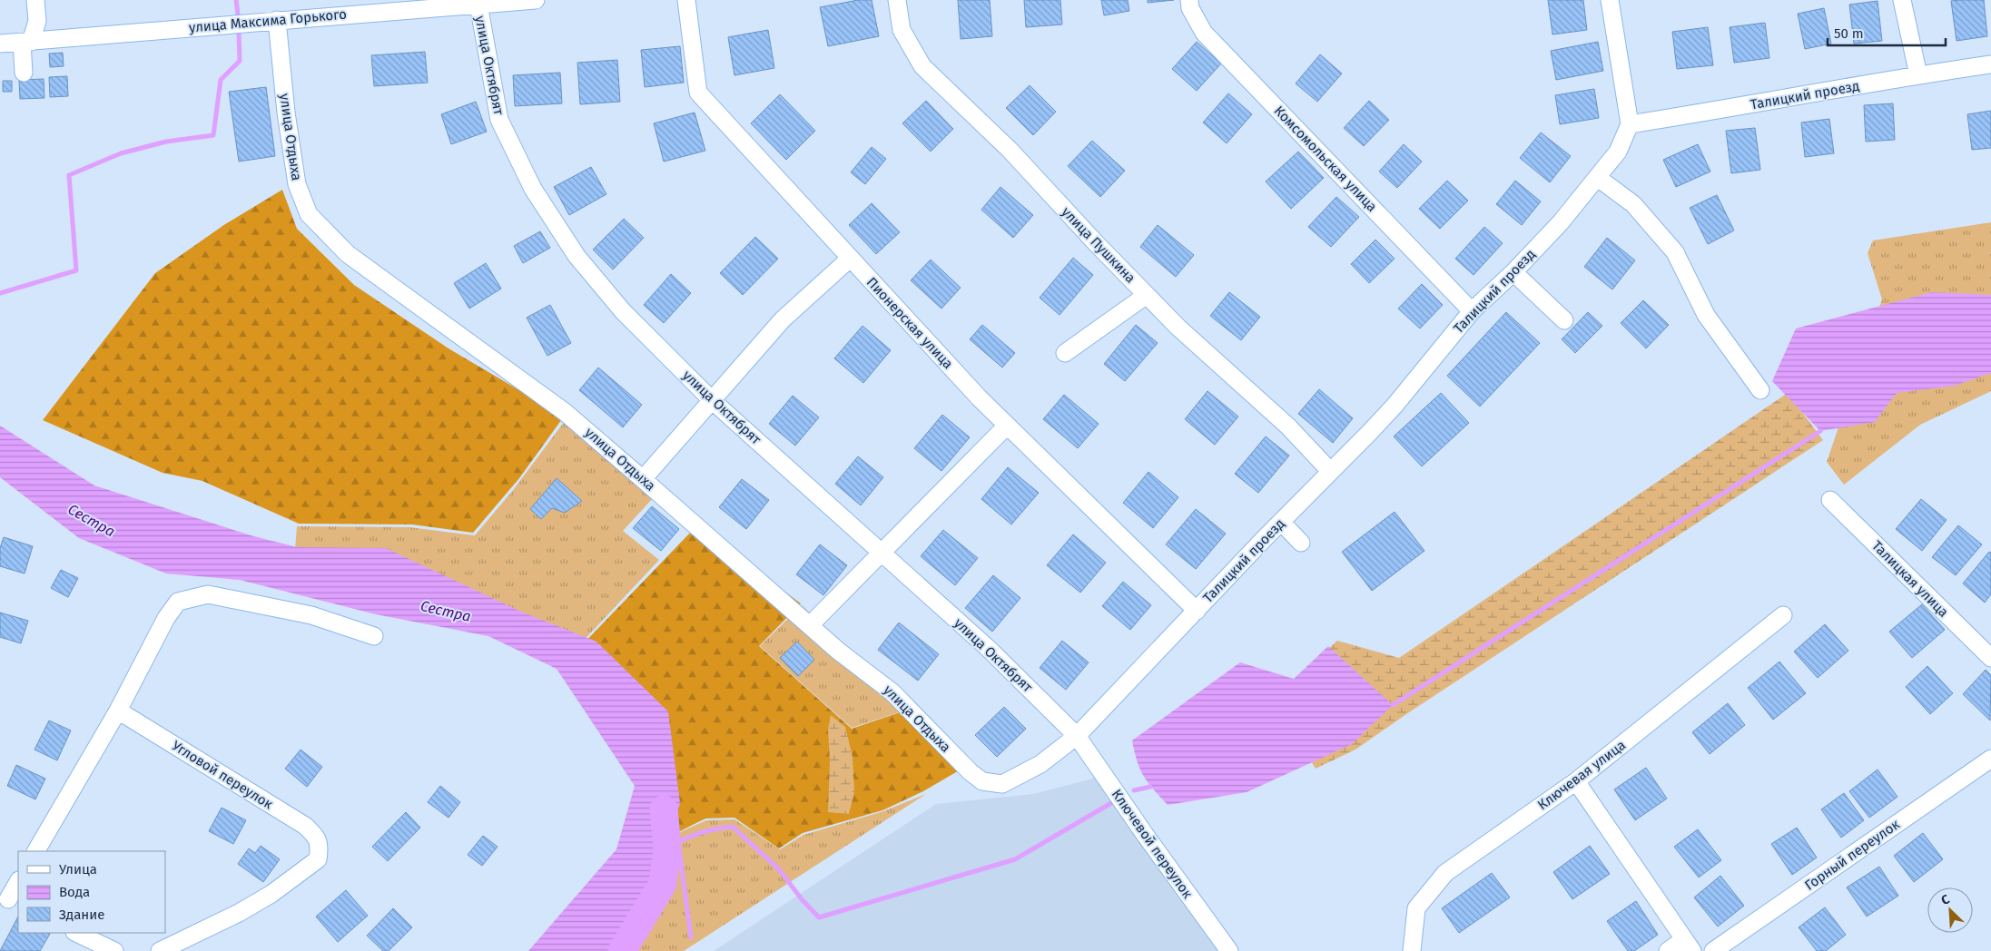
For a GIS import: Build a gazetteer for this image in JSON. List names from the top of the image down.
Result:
{
  "streets": {
    "street": [
      "улица Максима Горького",
      "улица Октябрят",
      "Талицкий проезд",
      "улица Отдыха",
      "Комсомольская улица",
      "улица Пушкина",
      "Пионерская улица",
      "Талицкая улица",
      "Угловой переулок",
      "Ключевая улица",
      "Ключевой переулок",
      "Горный переулок"
    ]
  },
  "crossings": [
    ["улица Максима Горького", "улица Октябрят"],
    ["улица Максима Горького", "улица Отдыха"],
    ["улица Октябрят", "Талицкий проезд"],
    ["улица Октябрят", "улица Отдыха"],
    ["улица Октябрят", "Ключевой переулок"],
    ["Талицкий проезд", "улица Отдыха"],
    ["Талицкий проезд", "Комсомольская улица"],
    ["Талицкий проезд", "улица Пушкина"],
    ["Талицкий проезд", "Пионерская улица"],
    ["Талицкий проезд", "Ключевой переулок"],
    ["улица Отдыха", "Ключевой переулок"]
  ],
  "water": ["Сестра"],
  "legend": ["Улица", "Вода", "Здание"],
  "scale_bar": "50 m",
  "north": "top left"
}
